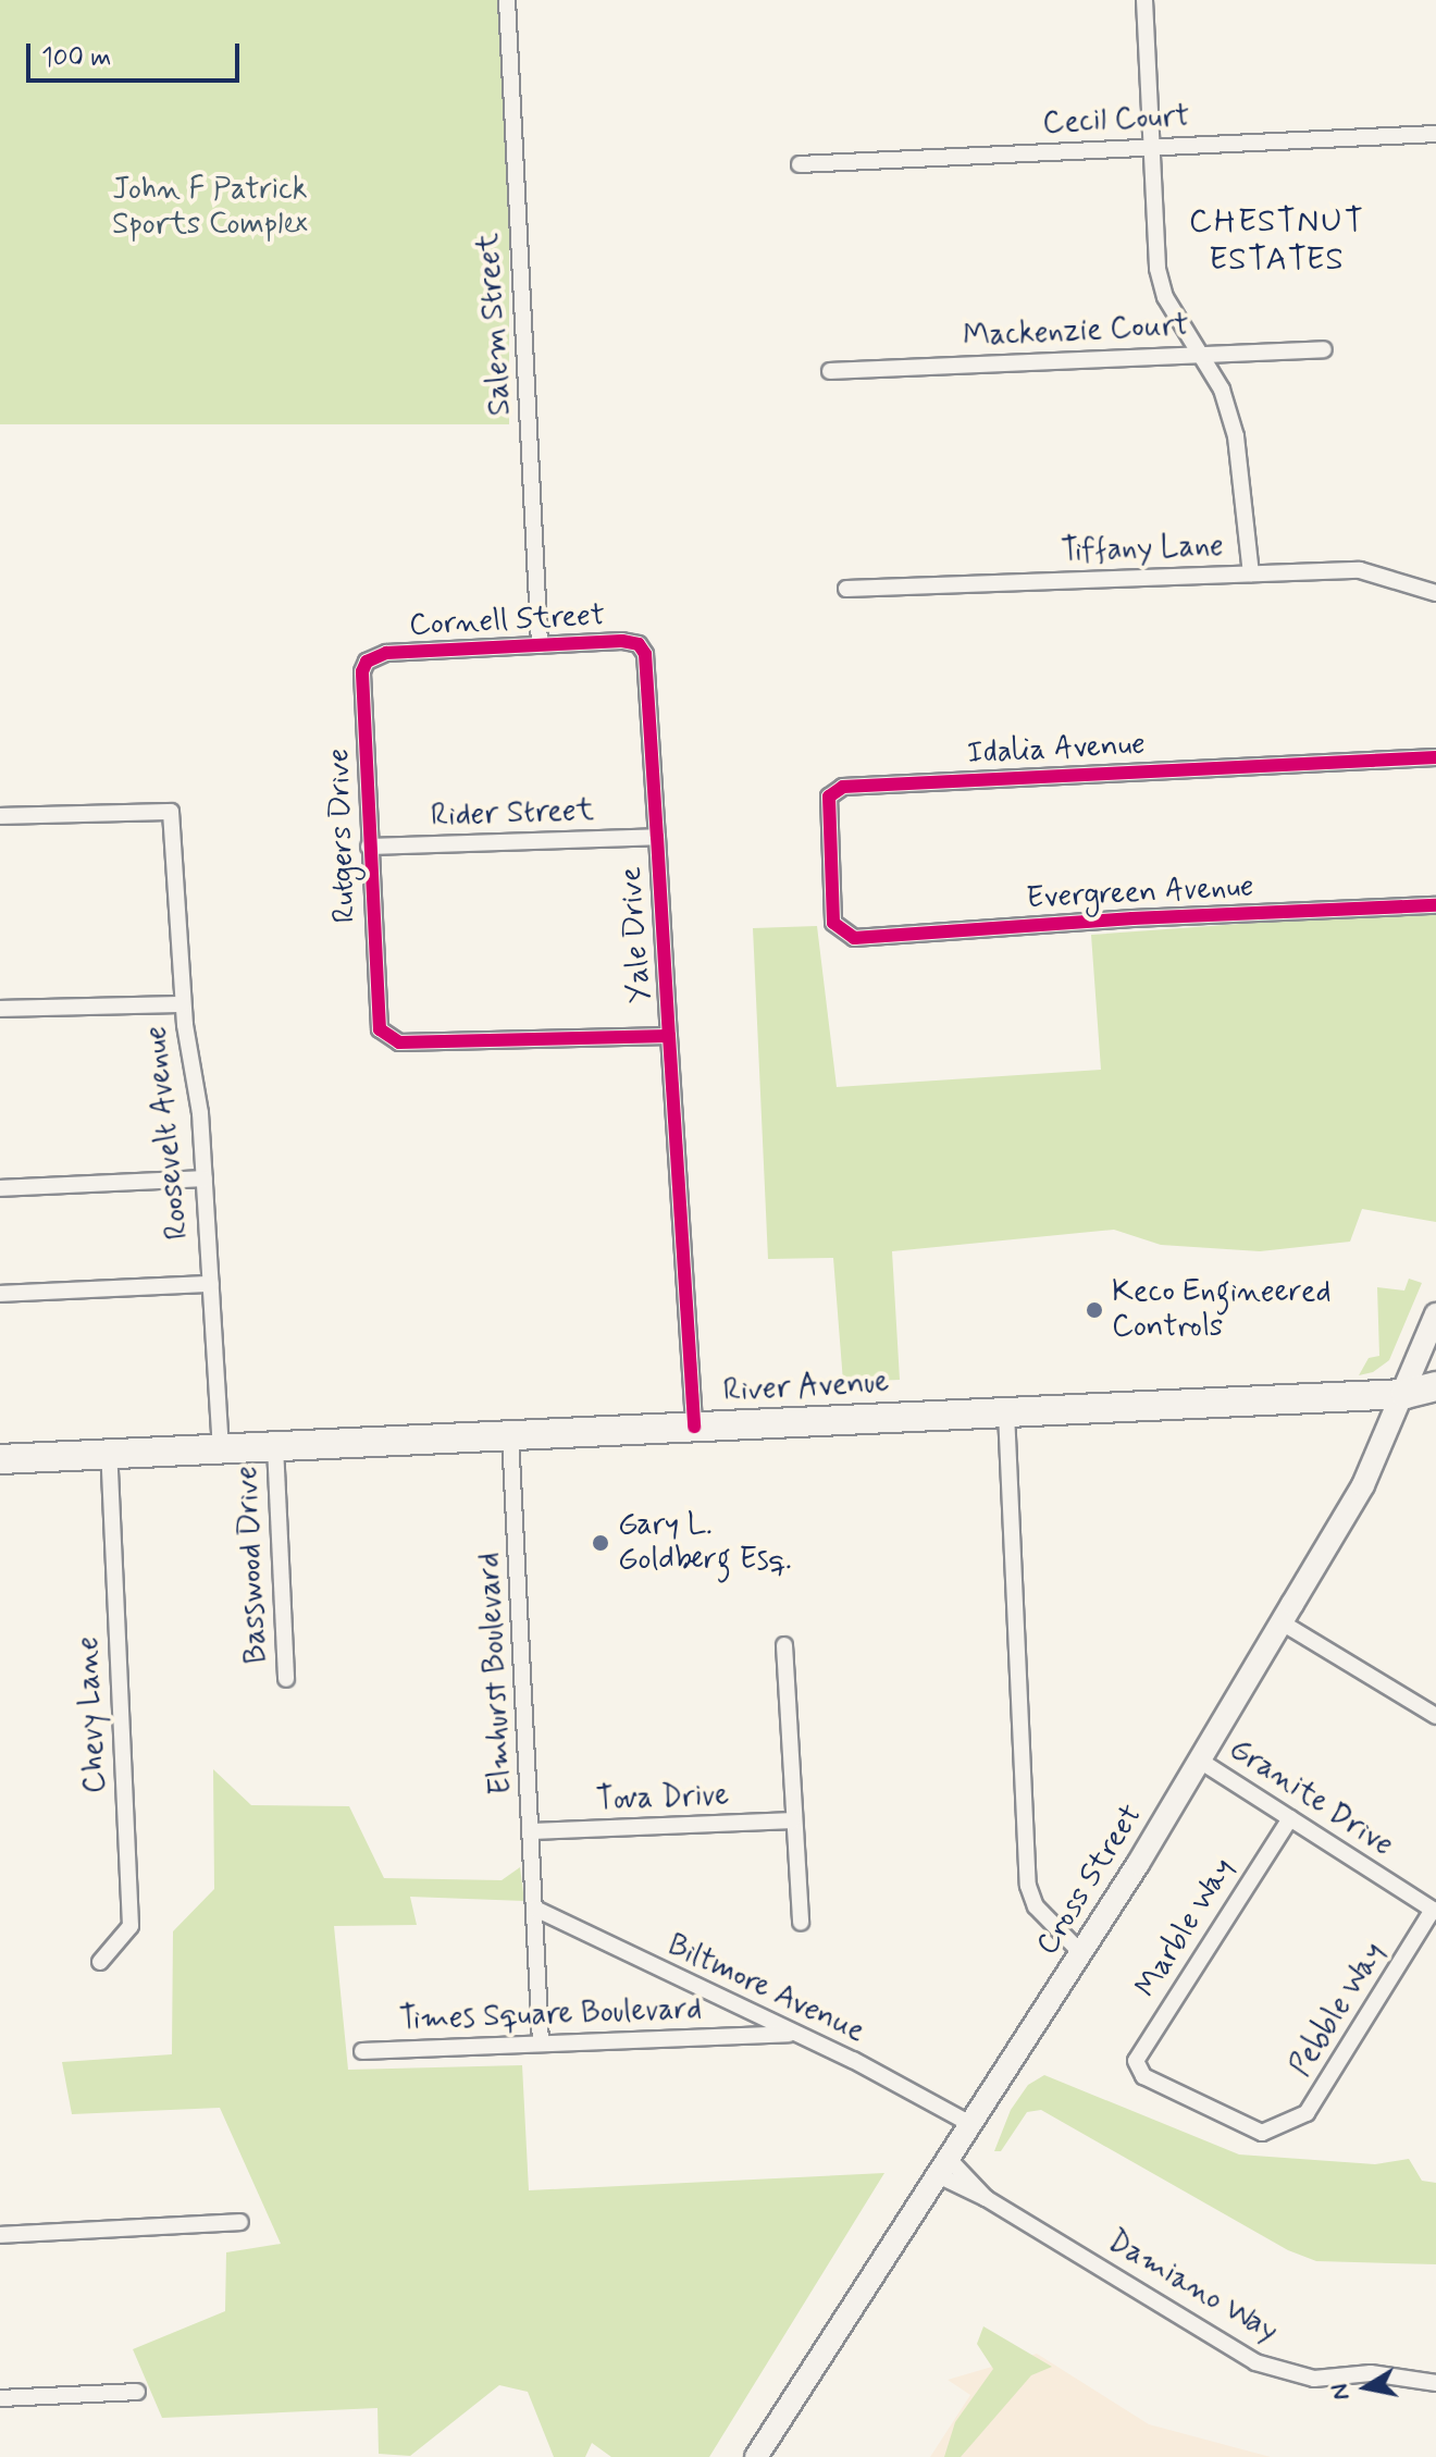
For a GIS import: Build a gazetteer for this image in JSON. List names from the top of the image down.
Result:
{
  "streets": {
    "highway": ["River Avenue"],
    "main road": ["Cross Street"],
    "street": [
      "Cecil Court",
      "Salem Street",
      "Mackenzie Court",
      "Tiffany Lane",
      "Cornell Street",
      "Idalia Avenue",
      "Rider Street",
      "Rutgers Drive",
      "Evergreen Avenue",
      "Yale Drive",
      "Roosevelt Avenue",
      "Basswood Drive",
      "Elmhurst Boulevard",
      "Chevy Lane",
      "Granite Drive",
      "Tova Drive",
      "Marble Way",
      "Biltmore Avenue",
      "Pebble Way",
      "Times Square Boulevard",
      "Damiano Way"
    ]
  },
  "crossings": [
    ["Salem Street", "Cornell Street"],
    ["Cornell Street", "Rutgers Drive"],
    ["Cornell Street", "Yale Drive"],
    ["Idalia Avenue", "Evergreen Avenue"],
    ["Rider Street", "Rutgers Drive"],
    ["Rider Street", "Yale Drive"],
    ["Rutgers Drive", "Yale Drive"],
    ["Yale Drive", "River Avenue"],
    ["Roosevelt Avenue", "River Avenue"],
    ["River Avenue", "Basswood Drive"],
    ["River Avenue", "Elmhurst Boulevard"],
    ["River Avenue", "Chevy Lane"],
    ["River Avenue", "Cross Street"],
    ["Elmhurst Boulevard", "Tova Drive"],
    ["Elmhurst Boulevard", "Biltmore Avenue"],
    ["Elmhurst Boulevard", "Times Square Boulevard"],
    ["Granite Drive", "Cross Street"],
    ["Granite Drive", "Marble Way"],
    ["Granite Drive", "Pebble Way"],
    ["Cross Street", "Biltmore Avenue"],
    ["Cross Street", "Damiano Way"],
    ["Marble Way", "Pebble Way"],
    ["Biltmore Avenue", "Times Square Boulevard"]
  ],
  "districts": ["CHESTNUT ESTATES"],
  "parks": ["John F Patrick Sports Complex"],
  "places": ["Keco Engineered Controls", "Gary L. Goldberg Esq."],
  "scale_bar": "100 m",
  "north": "left"
}
